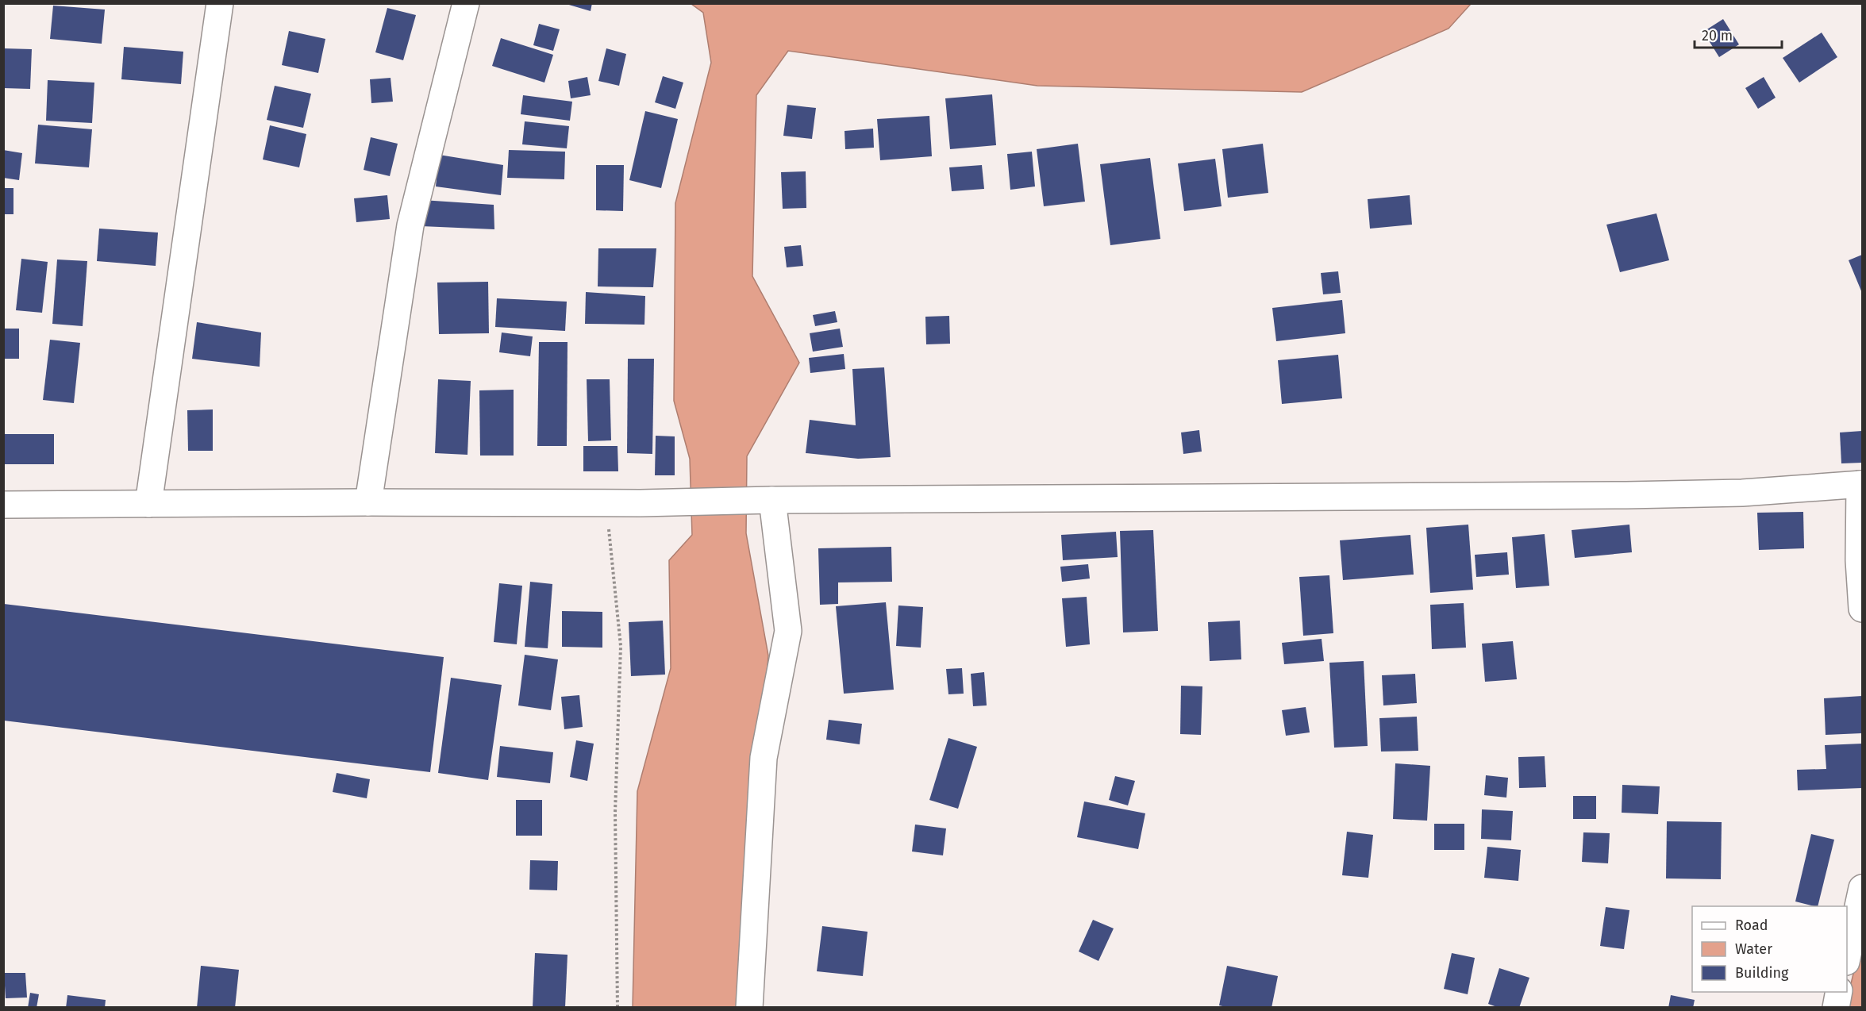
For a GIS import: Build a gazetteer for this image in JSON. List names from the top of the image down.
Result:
{
  "legend": ["Road", "Water", "Building"],
  "scale_bar": "20 m"
}
